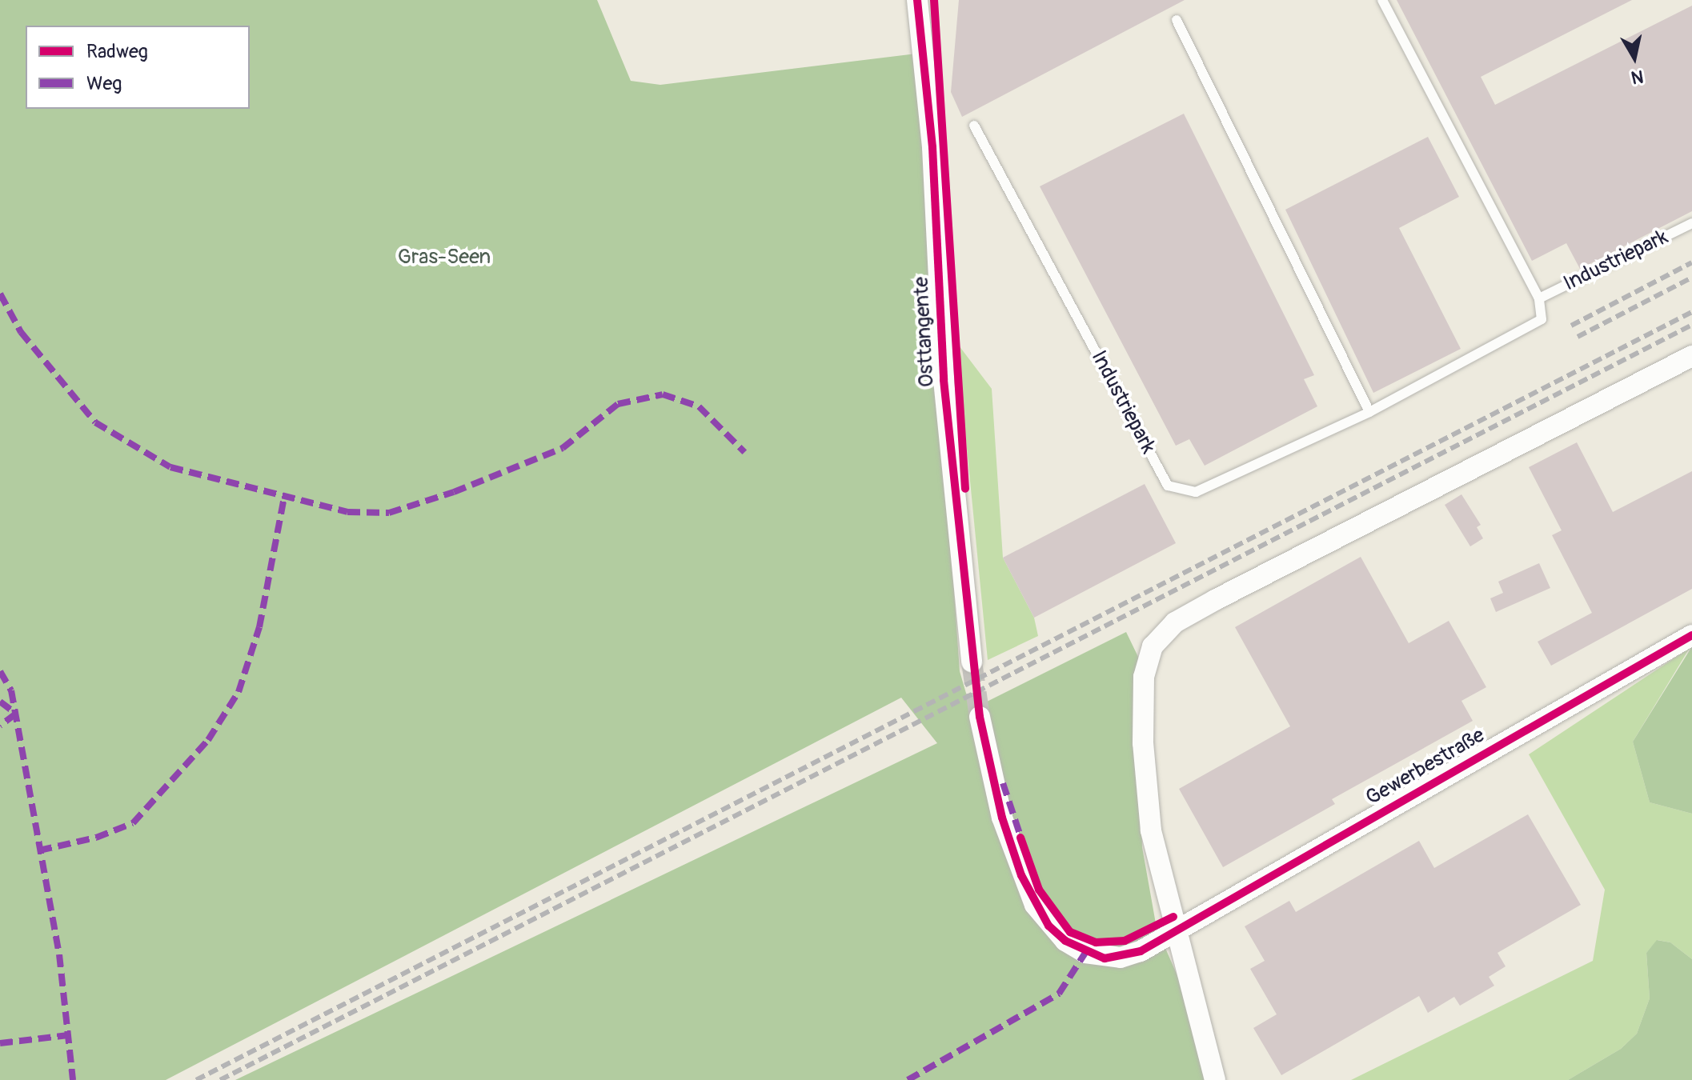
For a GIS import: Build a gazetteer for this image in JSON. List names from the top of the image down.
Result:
{
  "streets": {
    "street": ["Osttangente", "Gewerbestraße"],
    "lane": ["Industriepark"]
  },
  "parks": ["Gras-Seen"],
  "legend": ["Radweg", "Weg"],
  "north": "bottom"
}
